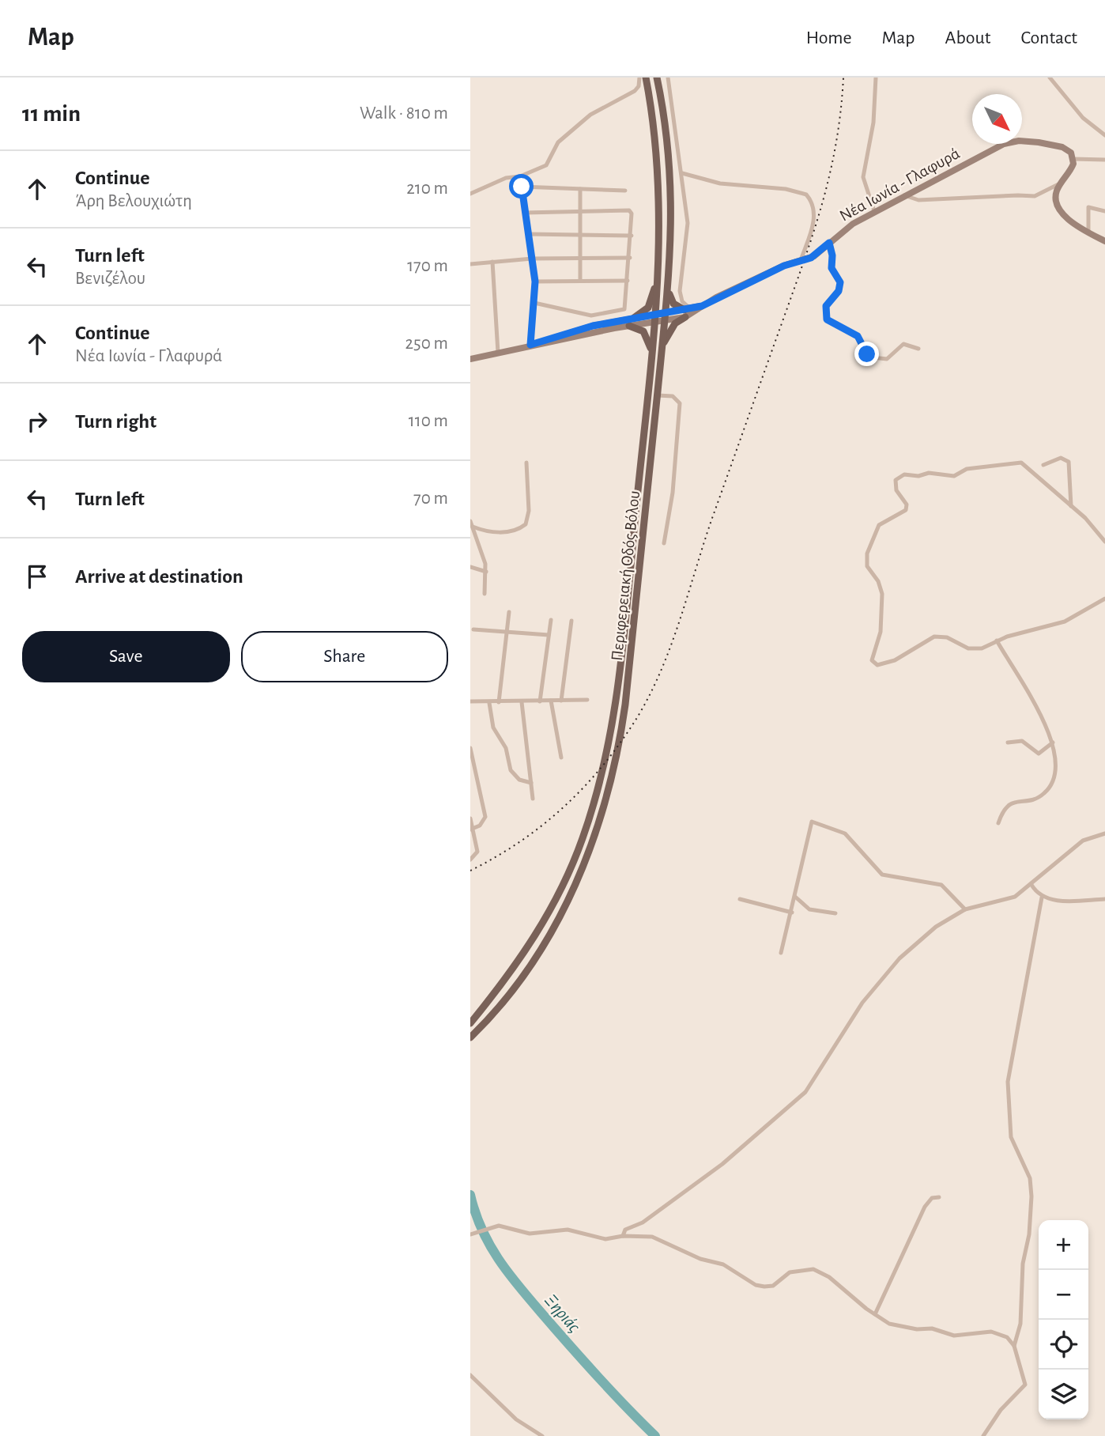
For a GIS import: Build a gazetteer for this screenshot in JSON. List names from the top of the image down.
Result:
{
  "streets": {
    "main road": ["Νέα Ιωνία - Γλαφυρά", "Περιφερειακή Οδός Βόλου"]
  },
  "crossings": [
    ["Νέα Ιωνία - Γλαφυρά", "Περιφερειακή Οδός Βόλου"]
  ],
  "water": ["Ξηριάς"],
  "north": "bottom right",
  "page": {
    "header": "Map",
    "nav": [
      "Home",
      "Map",
      "About",
      "Contact"
    ],
    "heading": ["11 min", "Walk · 810 m"],
    "list": [
      ["Continue", "Άρη Βελουχιώτη", "210 m"],
      ["Turn left", "Βενιζέλου", "170 m"],
      ["Continue", "Νέα Ιωνία - Γλαφυρά", "250 m"],
      ["Turn right", "110 m"],
      ["Turn left", "70 m"],
      "Arrive at destination"
    ],
    "buttons": ["Save", "Share"],
    "map_buttons": ["+", "−"]
  }
}
